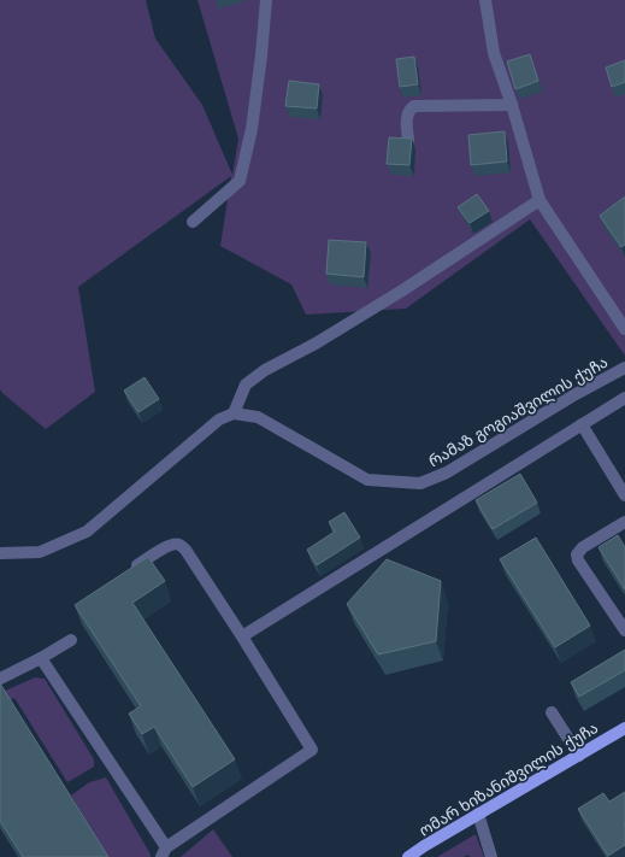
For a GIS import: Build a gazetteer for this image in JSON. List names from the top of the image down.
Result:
{
  "streets": {
    "main road": ["ომარ ხიზანიშვილის ქუჩა"],
    "street": ["რამაზ გოგიაშვილის ქუჩა"]
  }
}
